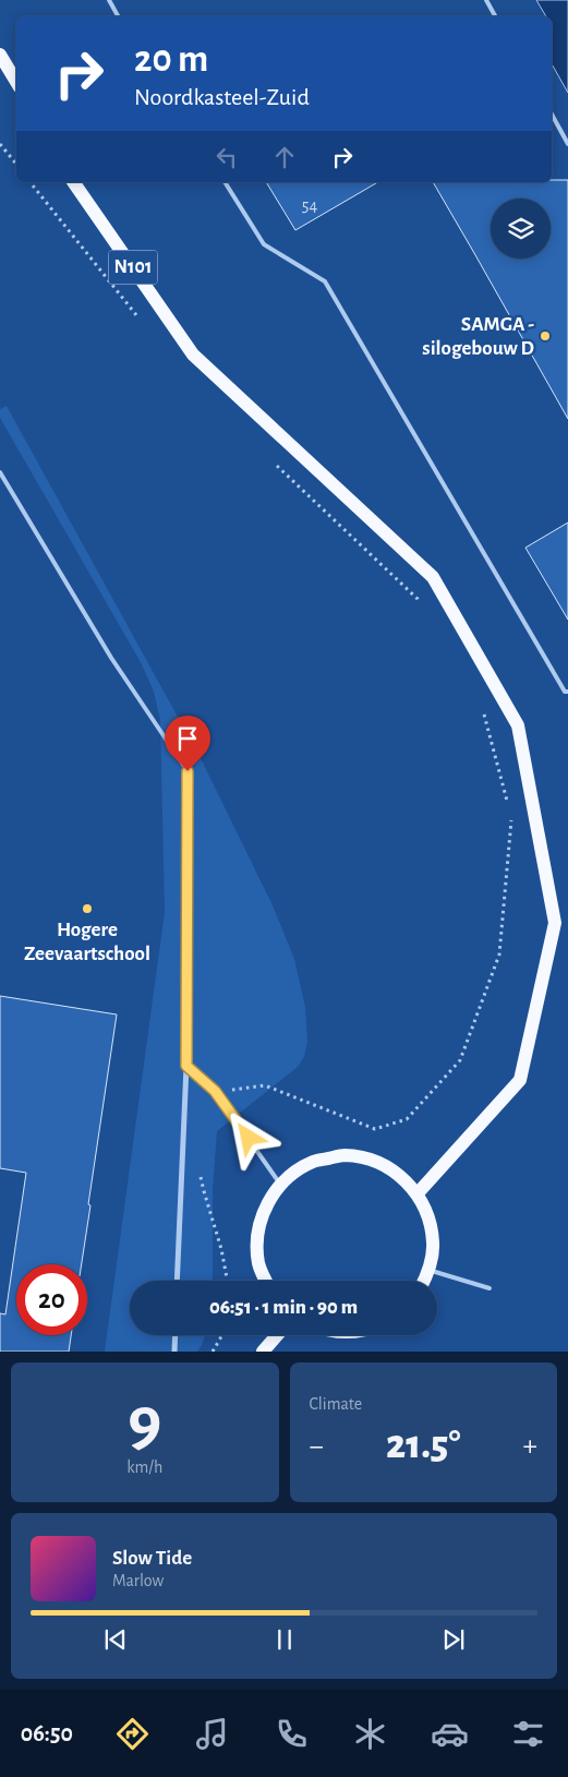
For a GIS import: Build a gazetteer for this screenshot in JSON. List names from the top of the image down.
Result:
{
  "streets": {
    "main road": ["N101"]
  },
  "places": ["SAMGA - silogebouw D", "Hogere Zeevaartschool"],
  "house_numbers": ["54"],
  "page": {
    "turn": ["20 m", "Noordkasteel-Zuid"],
    "limit": "20",
    "trip": "06:51 · 1 min · 90 m",
    "tile": [
      ["9", "km/h"],
      "Climate"
    ],
    "heat": ["−", "21.5°", "+"],
    "song": ["Slow Tide", "Marlow"],
    "tabs": "06:50"
  }
}
